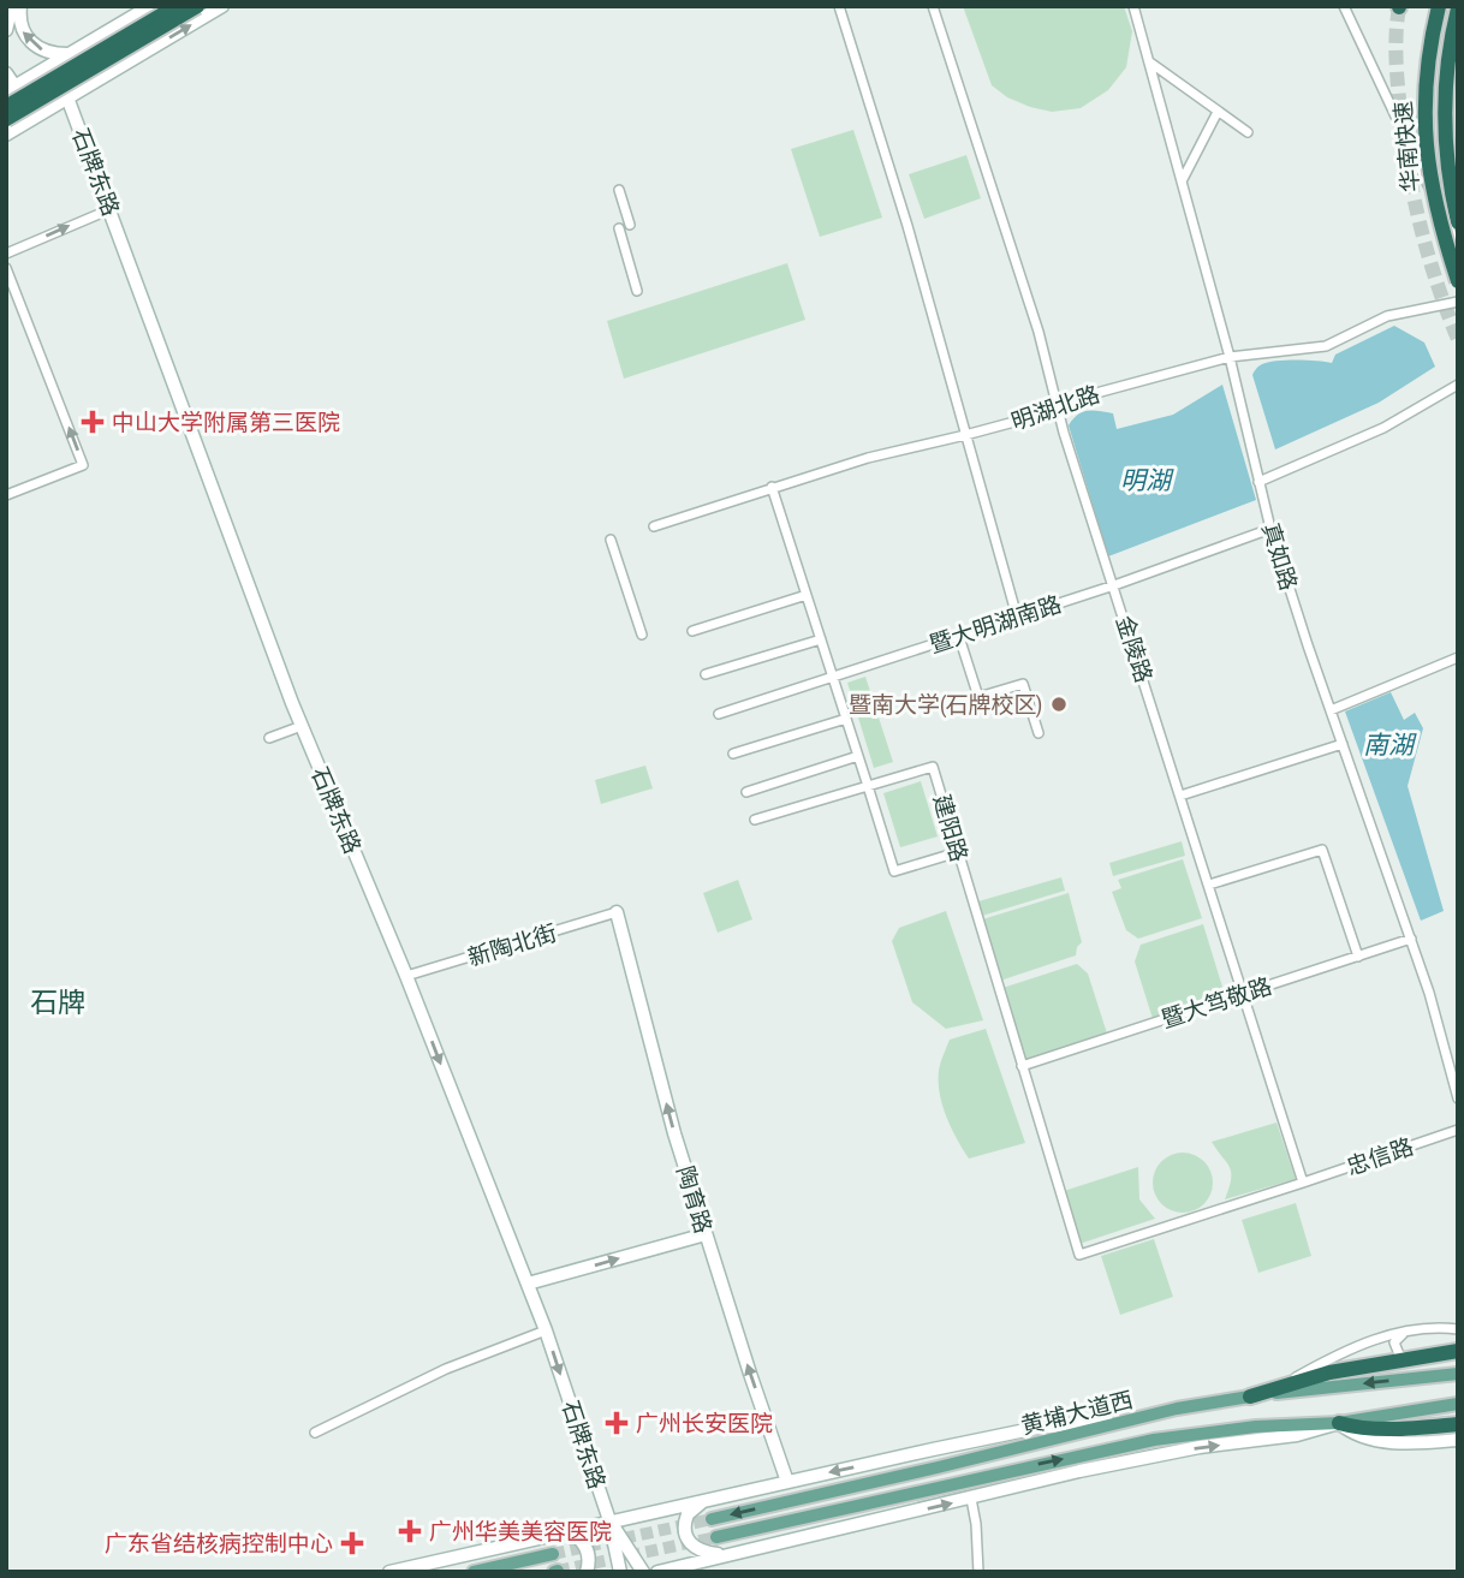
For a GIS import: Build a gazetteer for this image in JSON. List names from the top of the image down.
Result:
{
  "streets": {
    "highway": ["华南快速"],
    "main road": ["黄埔大道西"],
    "street": [
      "石牌东路",
      "明湖北路",
      "真如路",
      "暨大明湖南路",
      "金陵路",
      "建阳路",
      "新陶北街",
      "暨大笃敬路",
      "忠信路",
      "陶育路"
    ]
  },
  "crossings": [
    ["石牌东路", "新陶北街"],
    ["明湖北路", "真如路"],
    ["明湖北路", "金陵路"],
    ["真如路", "暨大明湖南路"],
    ["真如路", "暨大笃敬路"],
    ["暨大明湖南路", "金陵路"],
    ["金陵路", "建阳路"],
    ["金陵路", "暨大笃敬路"],
    ["金陵路", "忠信路"],
    ["建阳路", "暨大笃敬路"],
    ["建阳路", "忠信路"],
    ["新陶北街", "陶育路"]
  ],
  "one_way": ["陶育路"],
  "districts": ["石牌"],
  "water": ["明湖", "南湖"],
  "places": {
    "health": [
      "中山大学附属第三医院",
      "广州长安医院",
      "广州华美美容医院",
      "广东省结核病控制中心"
    ],
    "other": ["暨南大学(石牌校区)"]
  }
}
